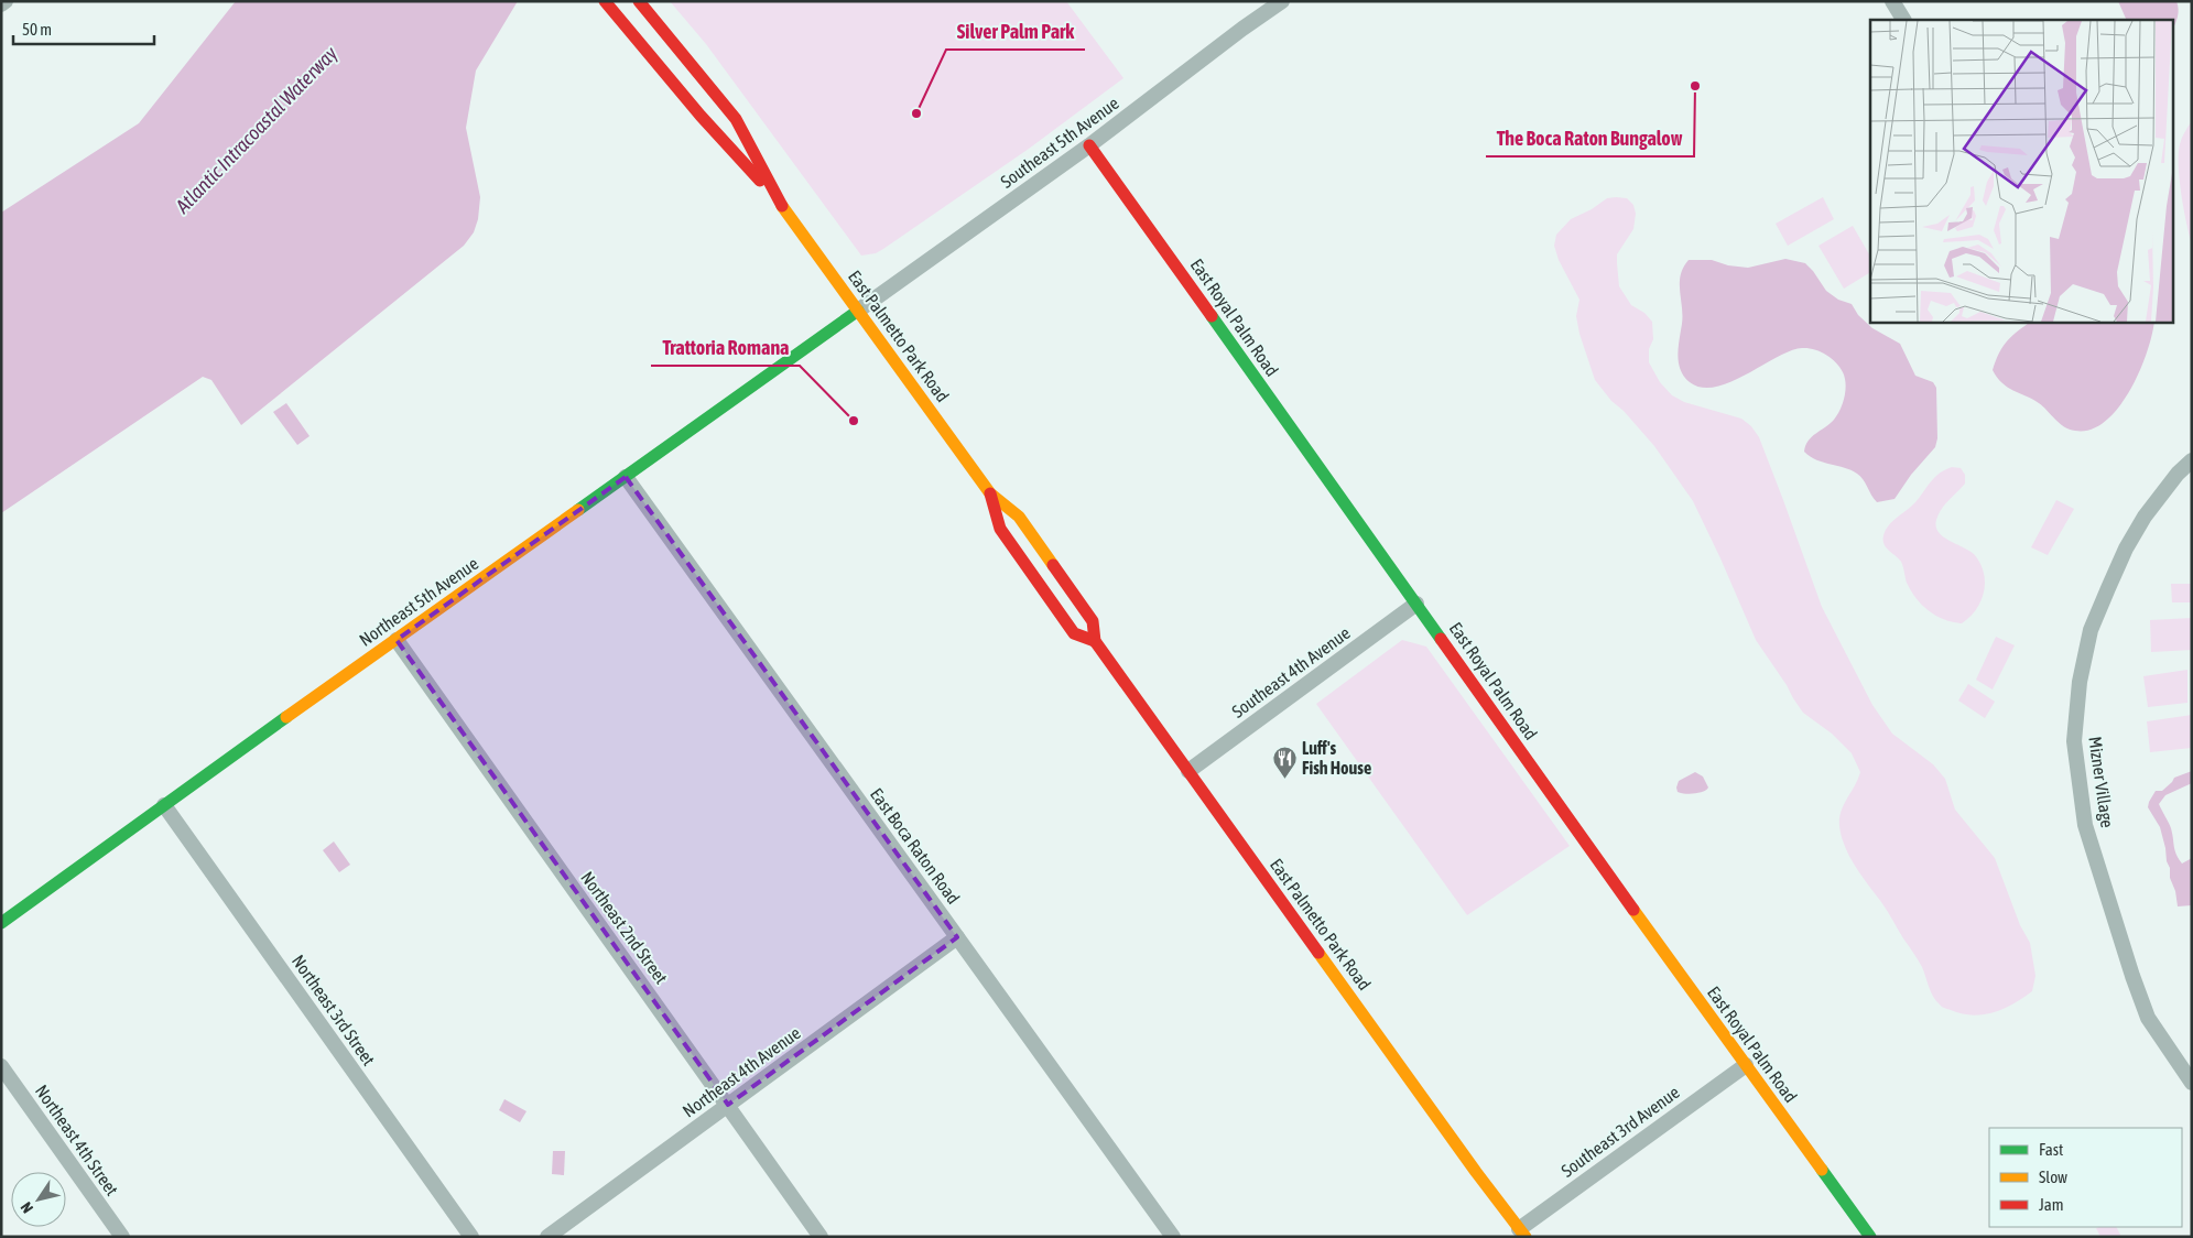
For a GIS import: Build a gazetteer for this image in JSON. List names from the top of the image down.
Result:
{
  "streets": {
    "street": [
      "Southeast 5th Avenue",
      "East Royal Palm Road",
      "East Palmetto Park Road",
      "Northeast 5th Avenue",
      "Southeast 4th Avenue",
      "Mizner Village",
      "East Boca Raton Road",
      "Northeast 2nd Street",
      "Northeast 3rd Street",
      "Northeast 4th Avenue",
      "Southeast 3rd Avenue",
      "Northeast 4th Street"
    ]
  },
  "crossings": [
    ["Southeast 5th Avenue", "East Royal Palm Road"],
    ["Southeast 5th Avenue", "East Palmetto Park Road"],
    ["Southeast 5th Avenue", "Northeast 5th Avenue"],
    ["East Royal Palm Road", "Southeast 4th Avenue"],
    ["East Royal Palm Road", "Southeast 3rd Avenue"],
    ["East Palmetto Park Road", "Northeast 5th Avenue"],
    ["East Palmetto Park Road", "Southeast 4th Avenue"],
    ["East Palmetto Park Road", "Southeast 3rd Avenue"],
    ["Northeast 5th Avenue", "East Boca Raton Road"],
    ["Northeast 5th Avenue", "Northeast 2nd Street"],
    ["Northeast 5th Avenue", "Northeast 3rd Street"],
    ["East Boca Raton Road", "Northeast 4th Avenue"],
    ["Northeast 2nd Street", "Northeast 4th Avenue"]
  ],
  "water": ["Atlantic Intracoastal Waterway"],
  "places": {
    "other": ["The Boca Raton Bungalow", "Silver Palm Park", "Trattoria Romana"],
    "restaurant": ["Luff's Fish House"]
  },
  "legend": ["Fast", "Slow", "Jam"],
  "scale_bar": "50 m",
  "north": "bottom left"
}
